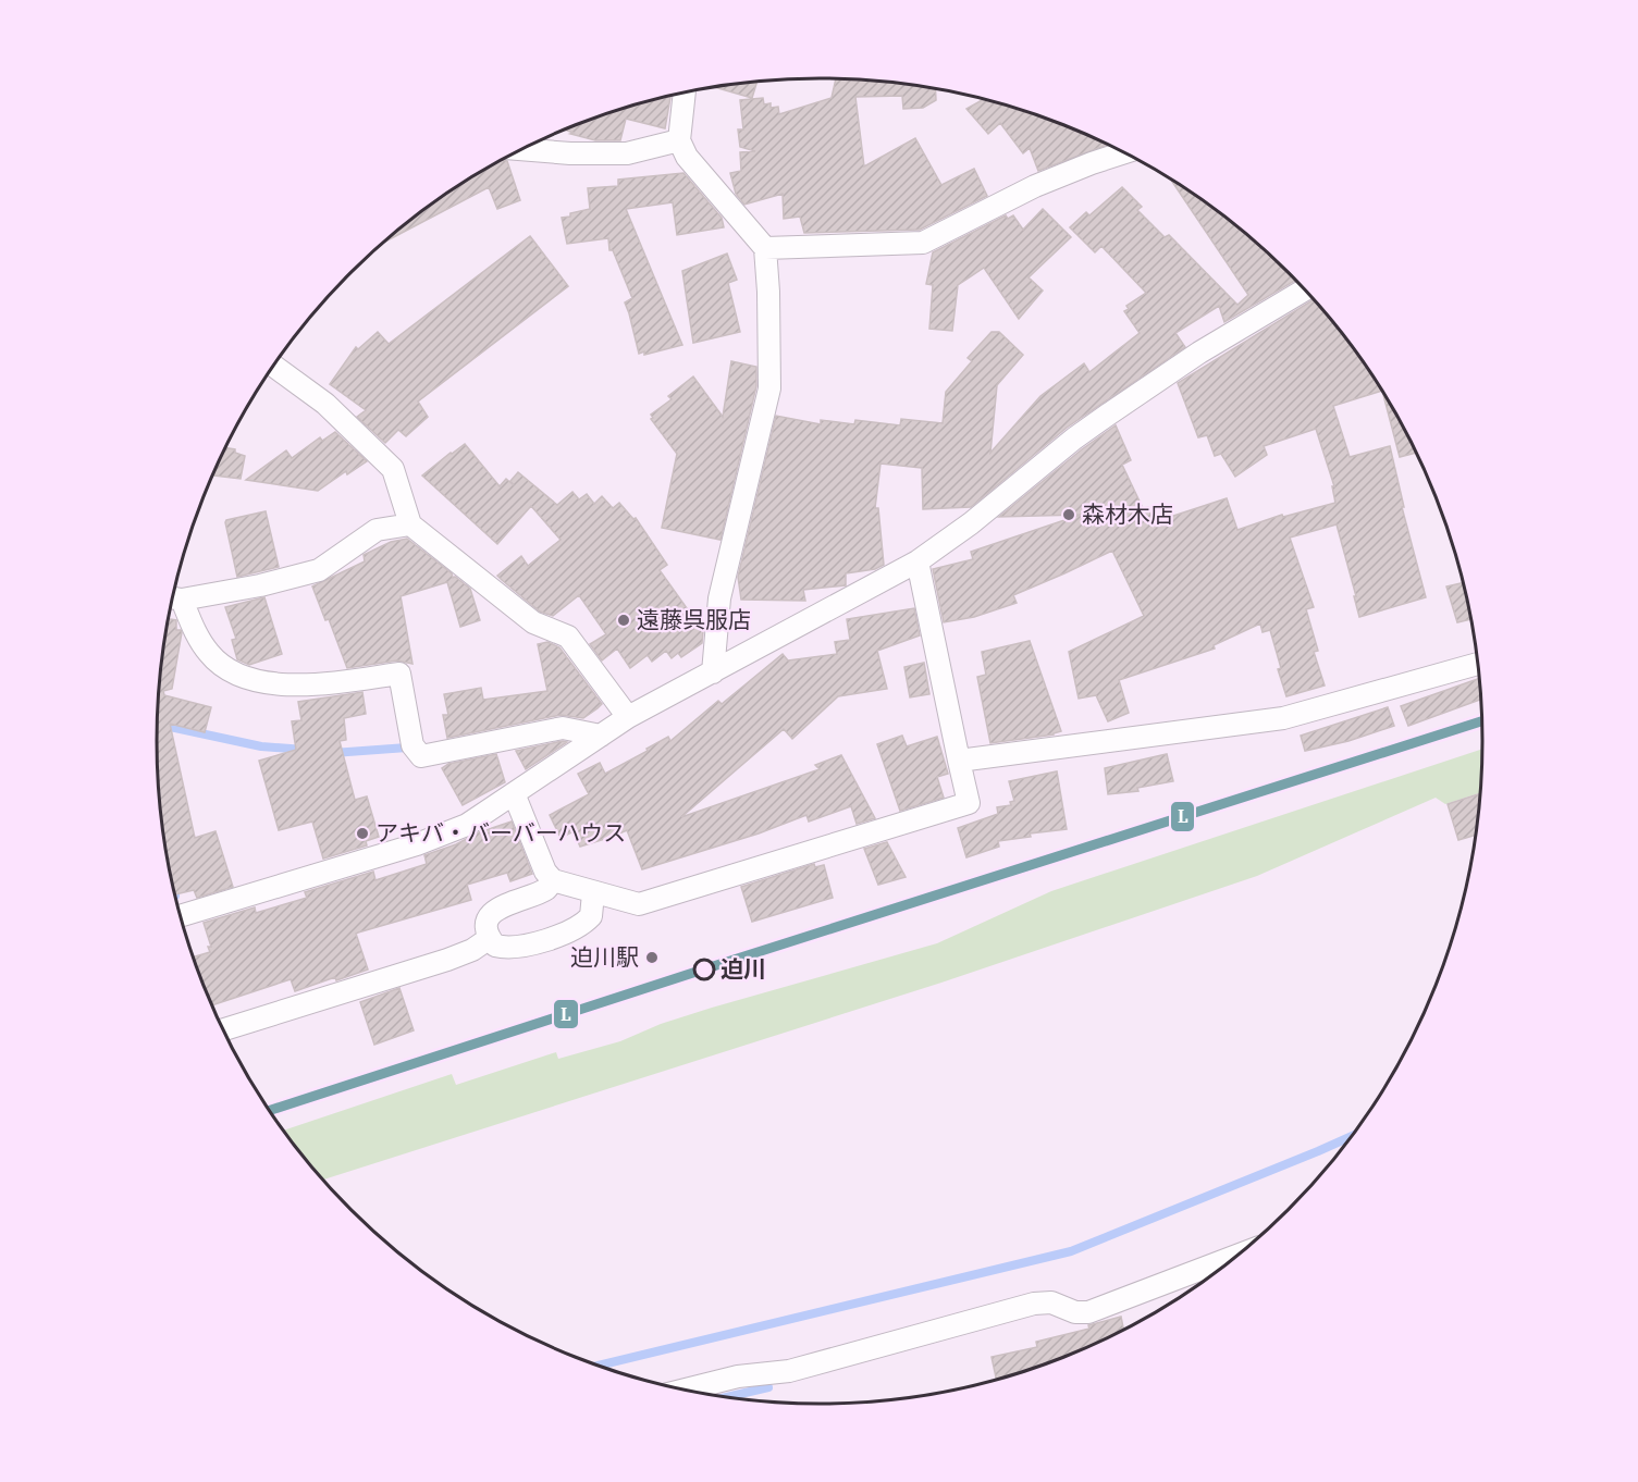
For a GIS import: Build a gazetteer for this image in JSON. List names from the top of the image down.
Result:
{
  "places": [
    "森材木店",
    "遠藤呉服店",
    "アキバ・バーバーハウス",
    "迫川駅",
    "迫川"
  ],
  "lines": ["transit line L"]
}
